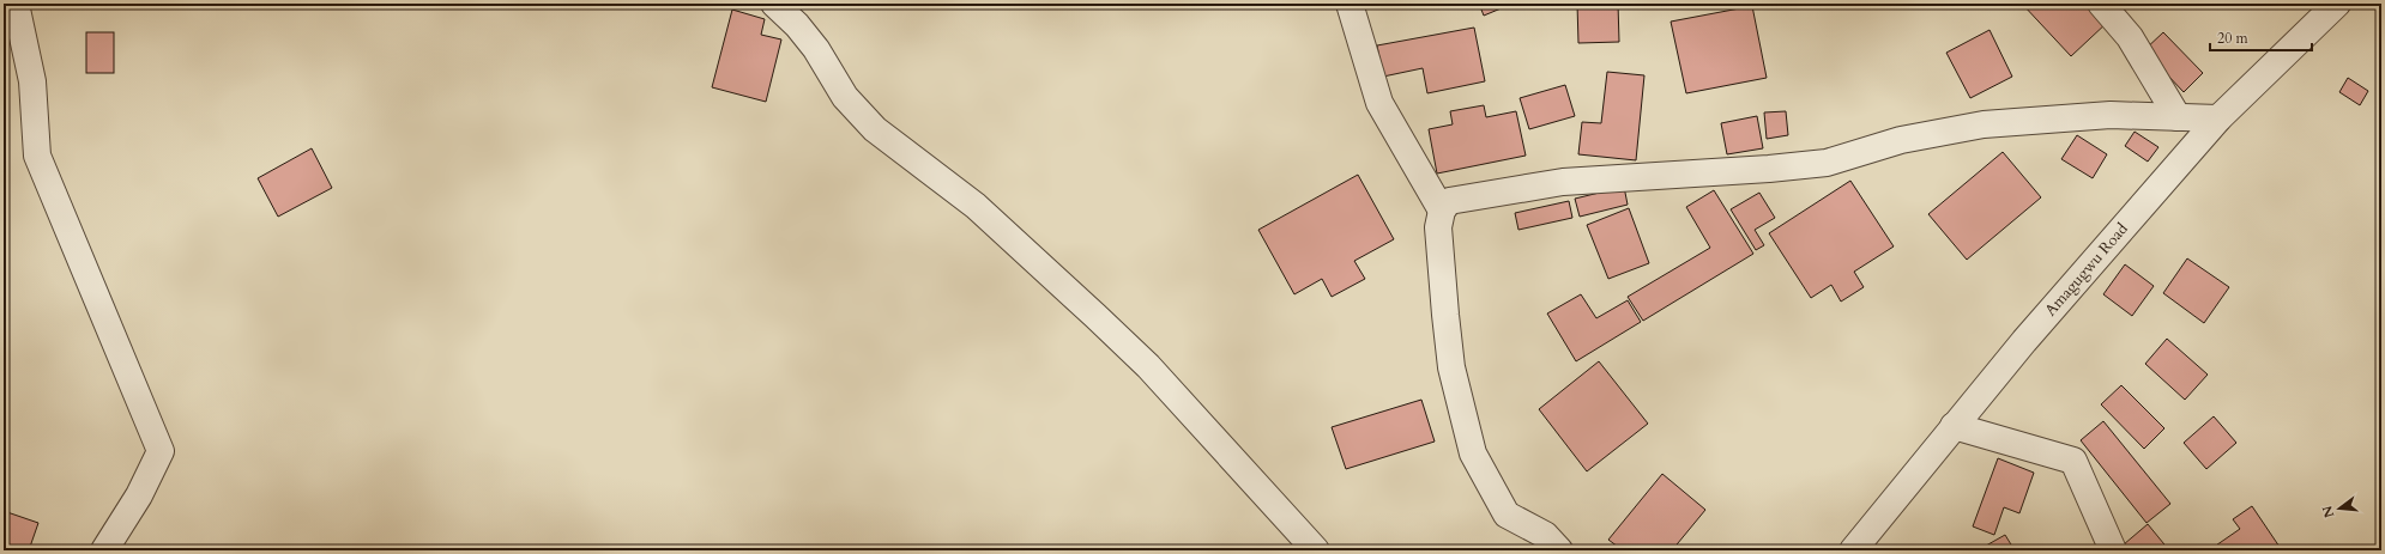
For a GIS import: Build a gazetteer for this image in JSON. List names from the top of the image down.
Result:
{
  "streets": {
    "street": ["Amagugwu Road"]
  },
  "scale_bar": "20 m",
  "north": "left"
}
